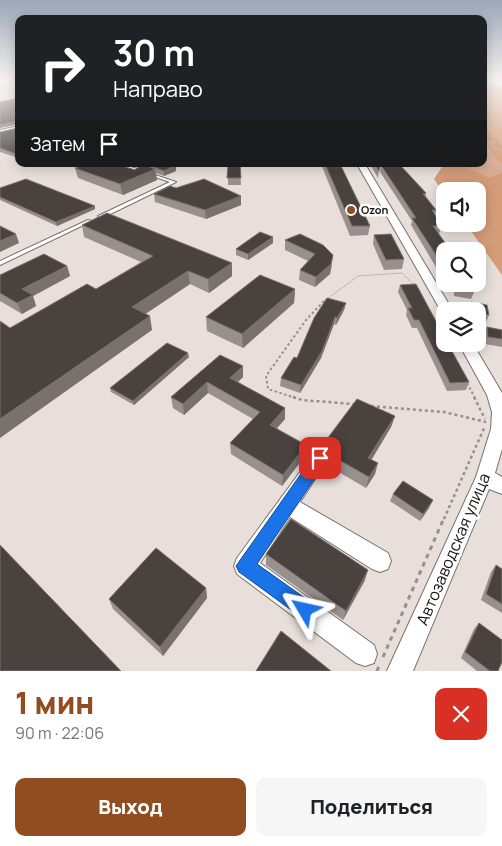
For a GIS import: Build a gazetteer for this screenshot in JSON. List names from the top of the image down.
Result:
{
  "streets": {
    "street": ["Автозаводская улица"]
  },
  "places": ["Ozon"],
  "page": {
    "turn": ["30 m", "Направо"],
    "then": "Затем",
    "heading": ["1 мин", "90 m · 22:06"],
    "buttons": ["Выход", "Поделиться"]
  }
}
